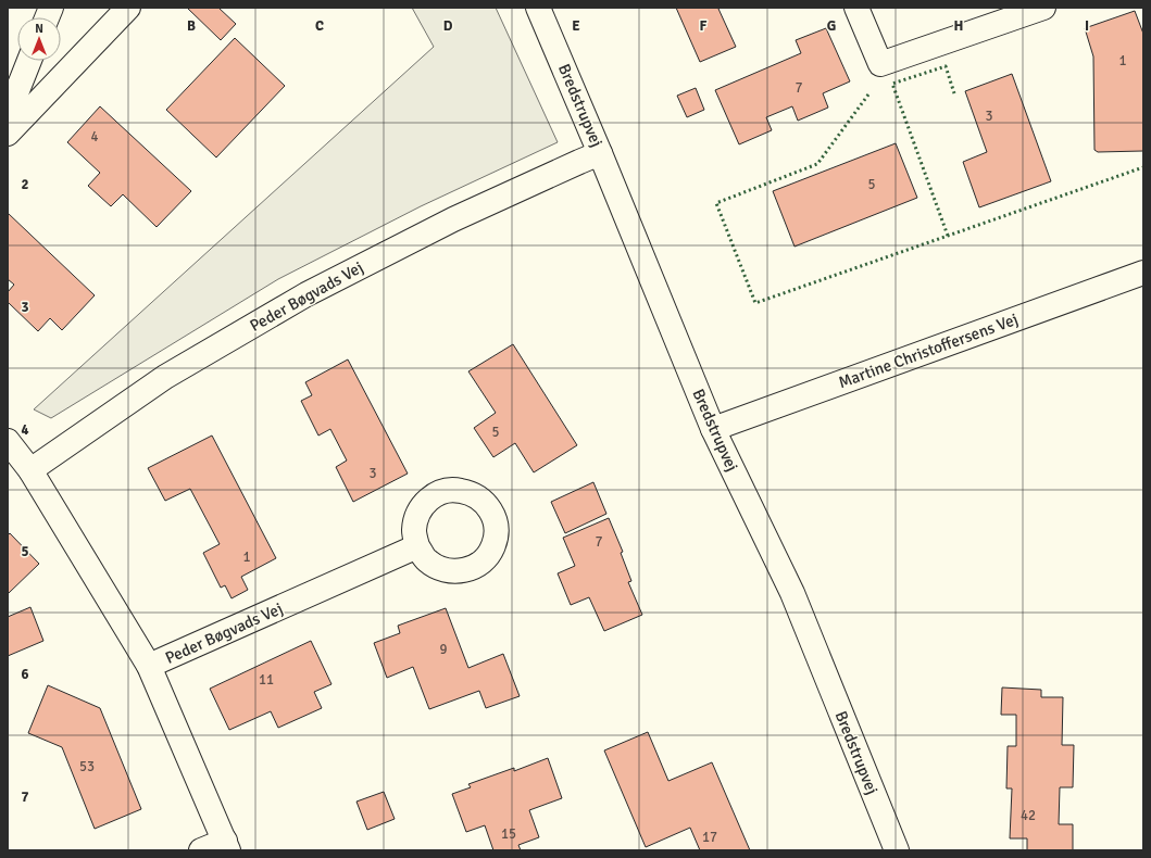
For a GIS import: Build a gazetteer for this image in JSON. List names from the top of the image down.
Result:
{
  "streets": {
    "street": ["Bredstrupvej", "Peder Bøgvads Vej", "Martine Christoffersens Vej"]
  },
  "crossings": [
    ["Bredstrupvej", "Peder Bøgvads Vej"],
    ["Bredstrupvej", "Martine Christoffersens Vej"]
  ],
  "house_numbers": [
    "1",
    "7",
    "3",
    "4",
    "5",
    "5",
    "3",
    "7",
    "1",
    "9",
    "11",
    "53",
    "42",
    "15",
    "17"
  ],
  "north": "top",
  "grid": {
    "columns": [
      "B",
      "C",
      "D",
      "E",
      "F",
      "G",
      "H",
      "I"
    ],
    "rows": [
      "2",
      "3",
      "4",
      "5",
      "6",
      "7"
    ]
  }
}
